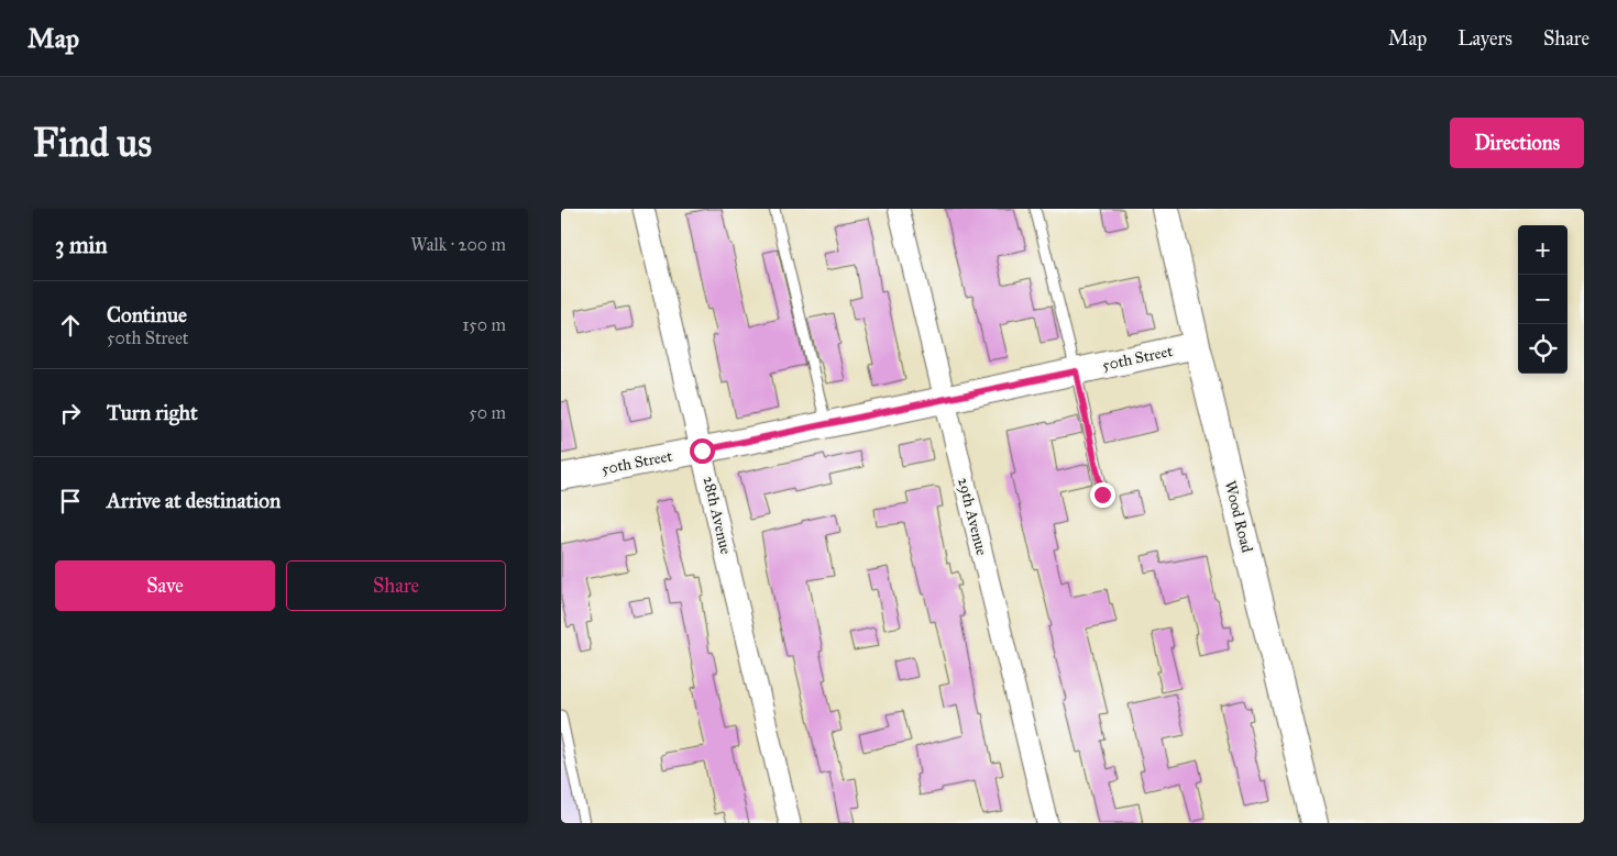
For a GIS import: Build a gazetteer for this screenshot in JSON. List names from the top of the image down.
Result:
{
  "streets": {
    "street": [
      "50th Street",
      "28th Avenue",
      "29th Avenue",
      "Wood Road"
    ]
  },
  "crossings": [
    ["50th Street", "28th Avenue"],
    ["50th Street", "29th Avenue"],
    ["50th Street", "Wood Road"]
  ],
  "page": {
    "header": "Map",
    "nav": ["Map", "Layers", "Share"],
    "buttons": [
      "Directions",
      ["Save", "Share"]
    ],
    "title": "Find us",
    "heading": ["3 min", "Walk · 200 m"],
    "map_buttons": ["+", "−"],
    "list": [
      ["Continue", "50th Street", "150 m"],
      ["Turn right", "50 m"],
      "Arrive at destination"
    ]
  }
}
